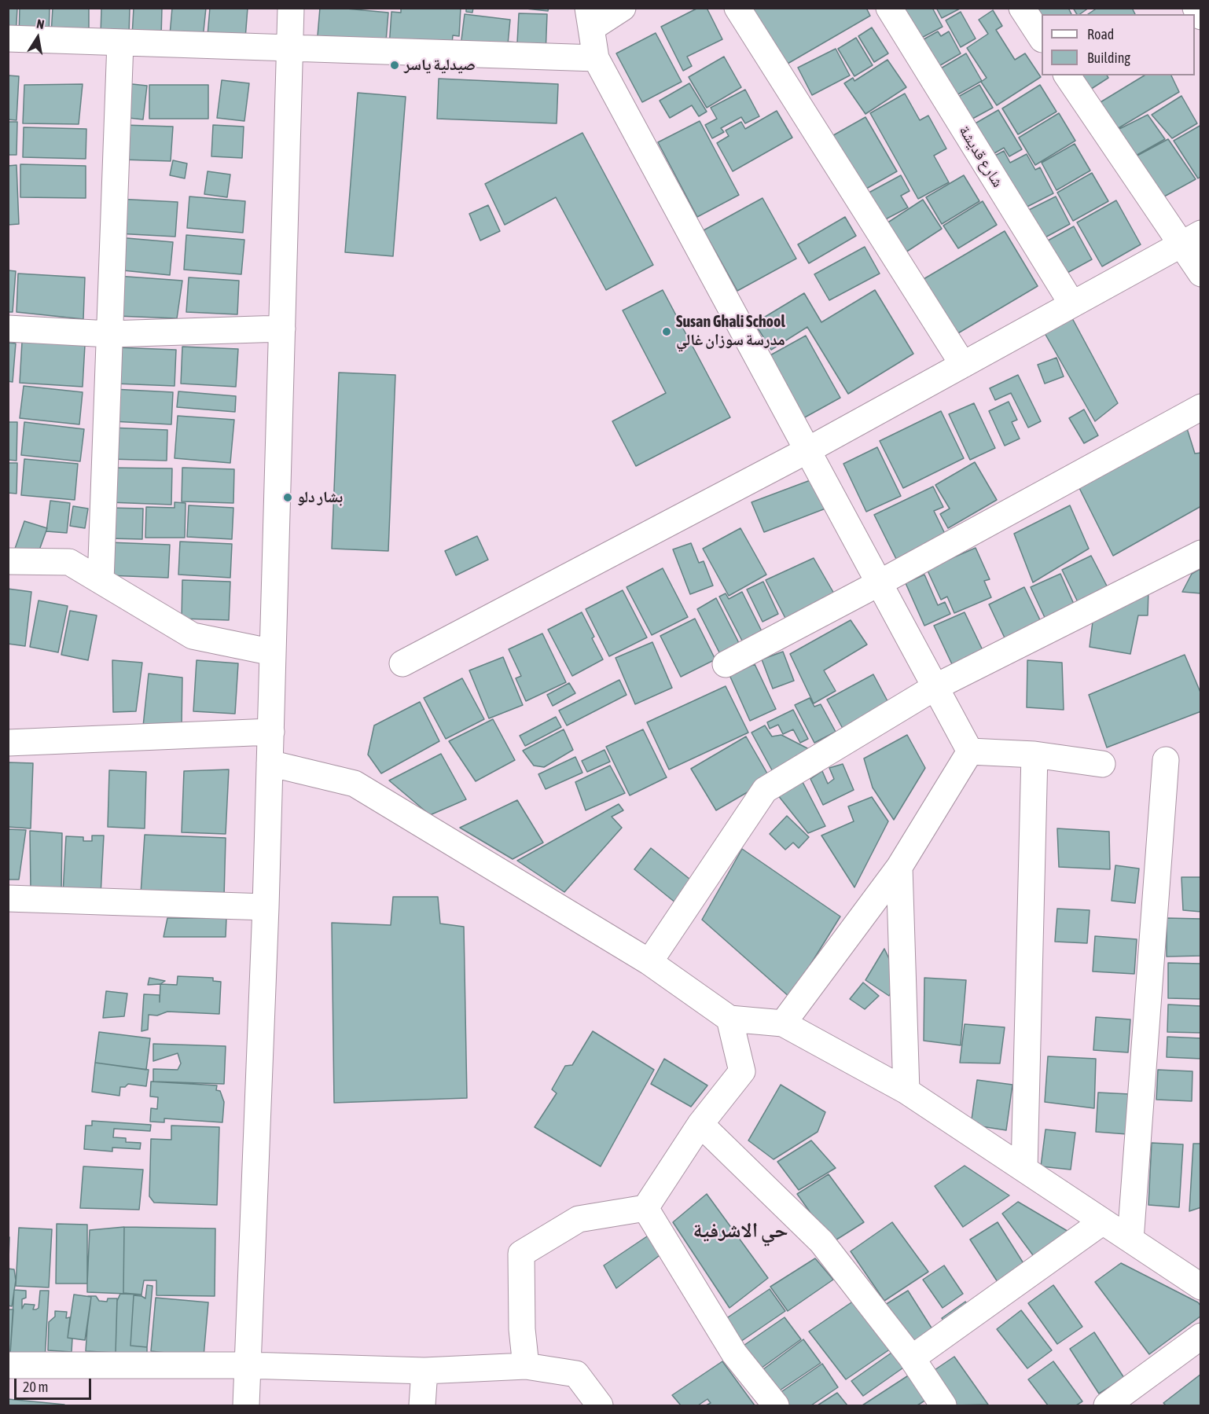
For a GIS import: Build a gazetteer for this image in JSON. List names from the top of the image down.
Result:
{
  "streets": {
    "street": ["شارع قديشة"]
  },
  "districts": ["حي الاشرفية"],
  "places": ["صيدلية ياسر", "Susan Ghali School مدرسة سوزان غالي", "بشار دلو"],
  "legend": ["Road", "Building"],
  "scale_bar": "20 m",
  "north": "top"
}
